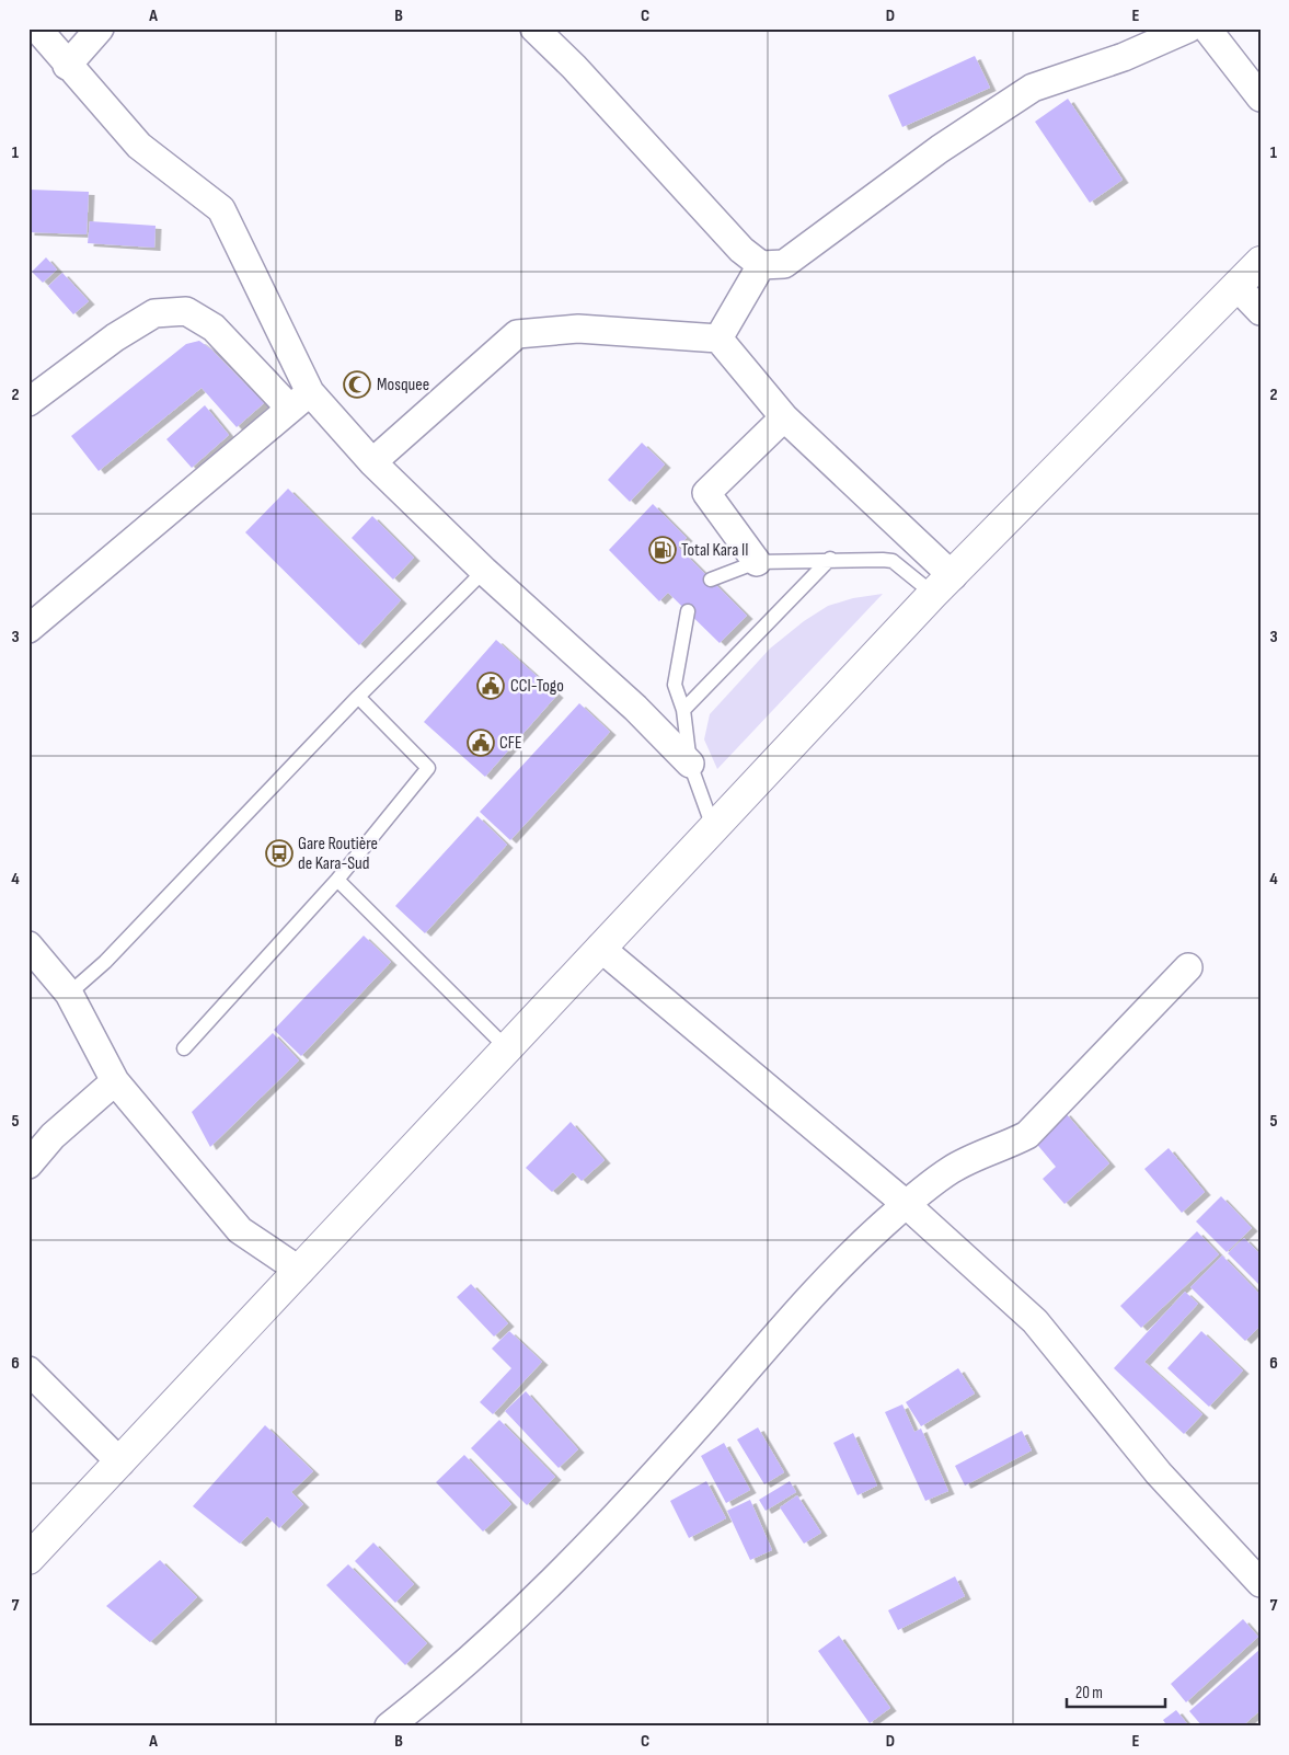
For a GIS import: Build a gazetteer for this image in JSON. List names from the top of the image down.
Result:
{
  "places": {
    "mosque": ["Mosquee"],
    "fuel station": ["Total Kara II"],
    "public building": ["CCI-Togo", "CFE"],
    "bus stop": ["Gare Routière de Kara-Sud"]
  },
  "scale_bar": "20 m",
  "grid": {
    "columns": [
      "A",
      "B",
      "C",
      "D",
      "E"
    ],
    "rows": [
      "1",
      "2",
      "3",
      "4",
      "5",
      "6",
      "7"
    ]
  }
}
